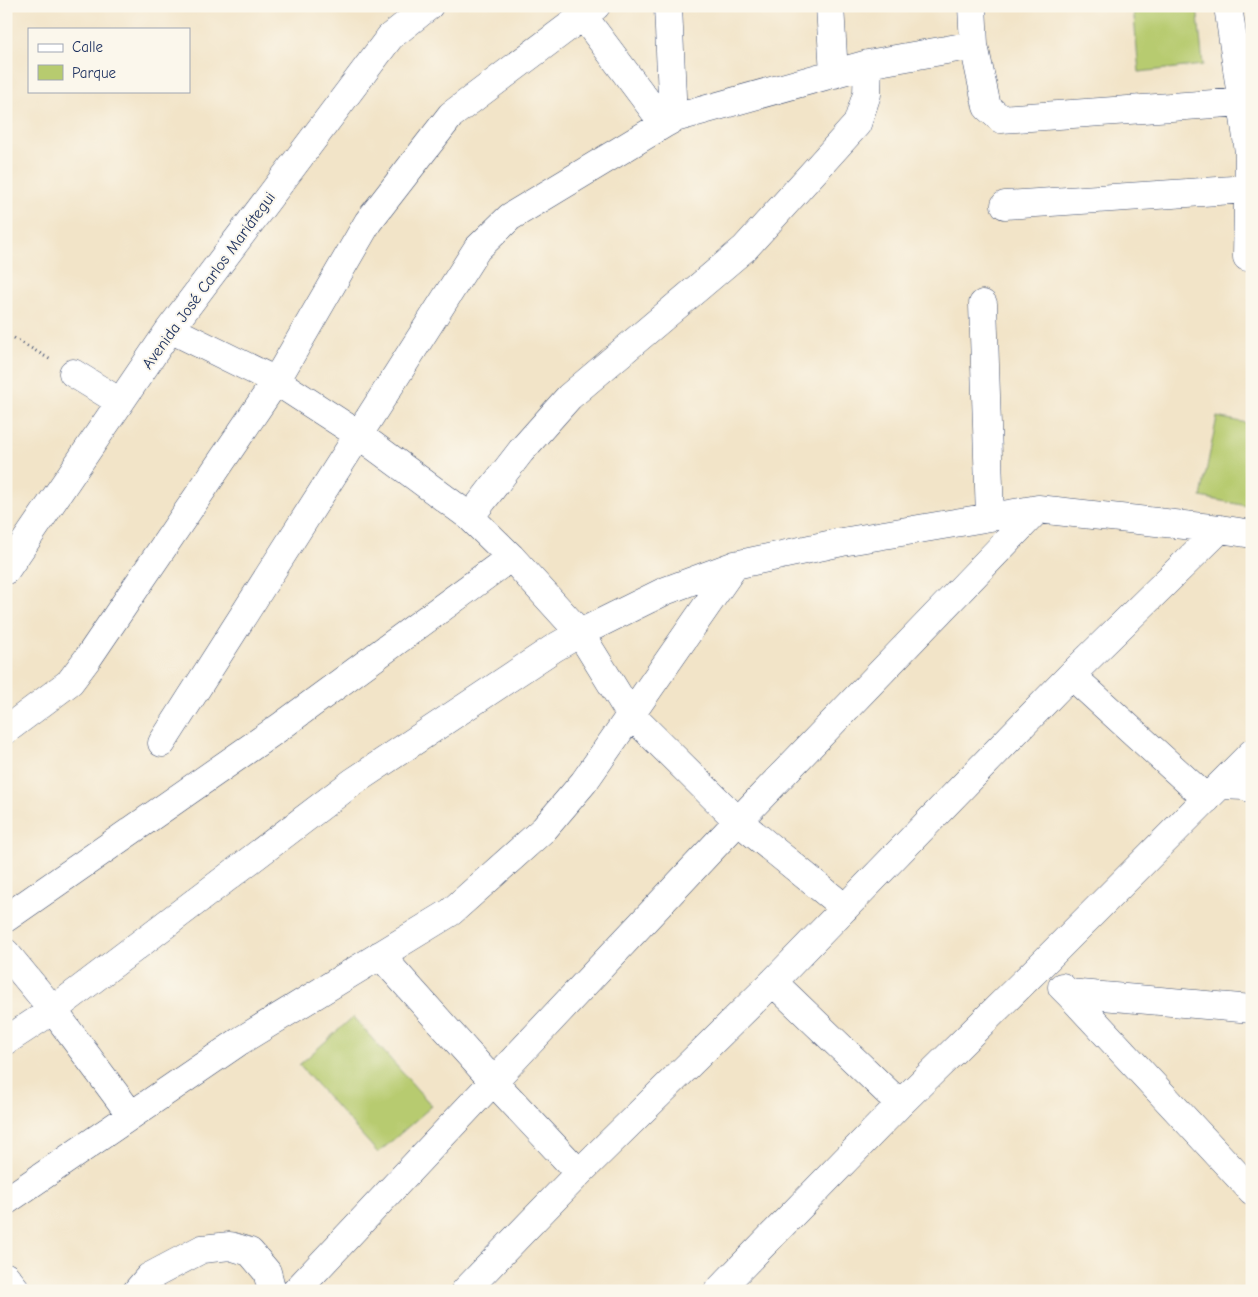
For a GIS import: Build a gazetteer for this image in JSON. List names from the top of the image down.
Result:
{
  "streets": {
    "street": ["Avenida José Carlos Mariátegui"]
  },
  "legend": ["Calle", "Parque"]
}
